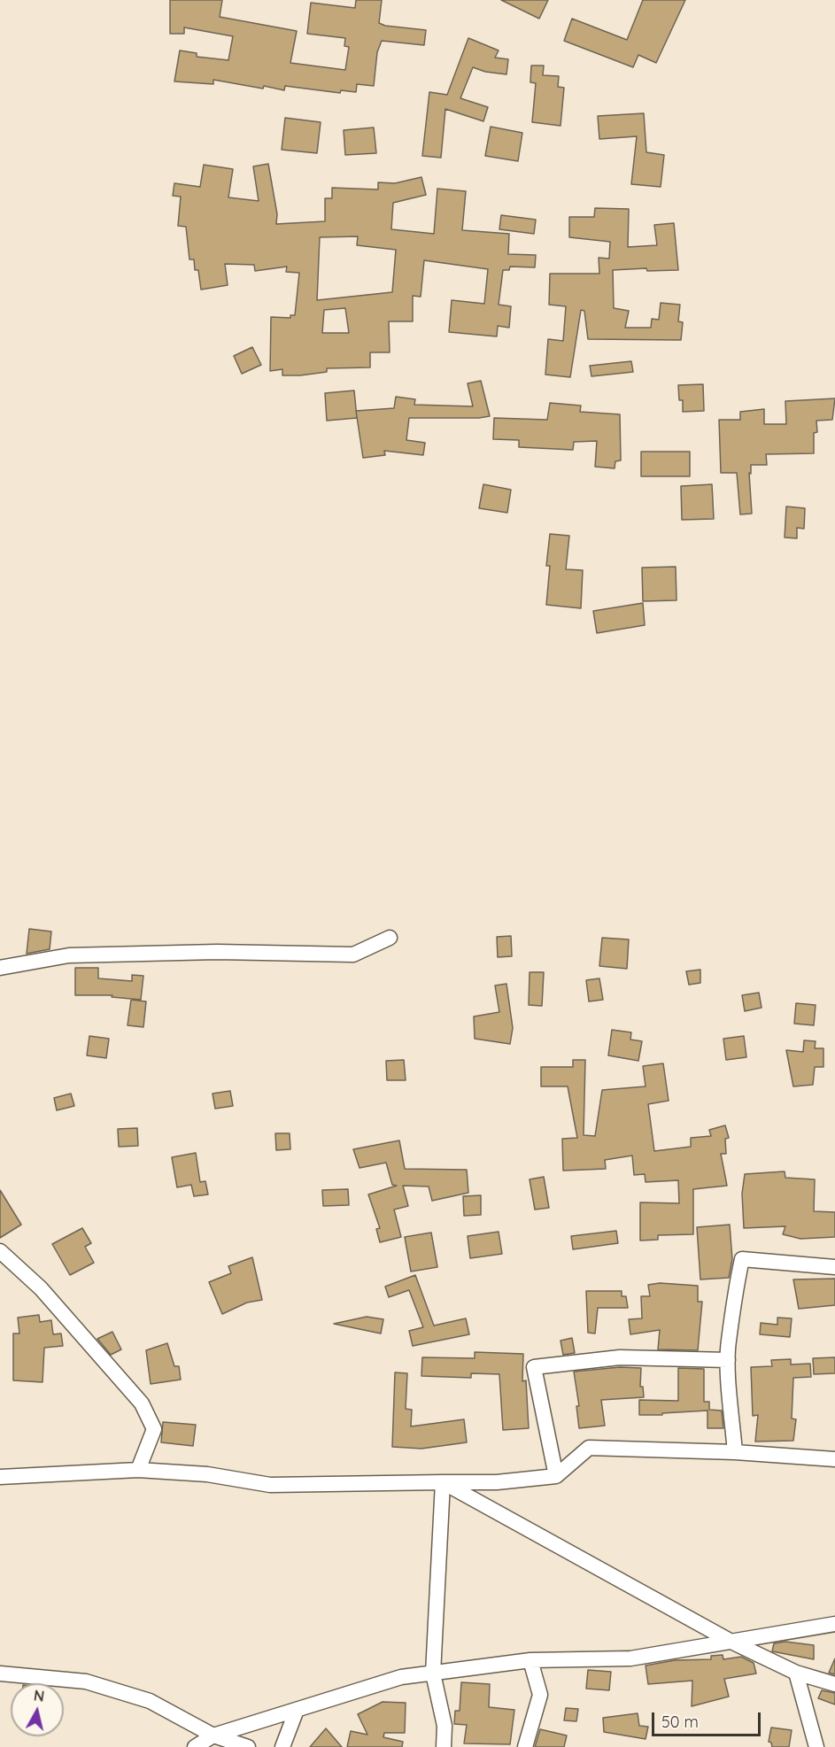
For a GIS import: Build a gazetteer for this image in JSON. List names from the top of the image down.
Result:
{
  "scale_bar": "50 m",
  "north": "top"
}
